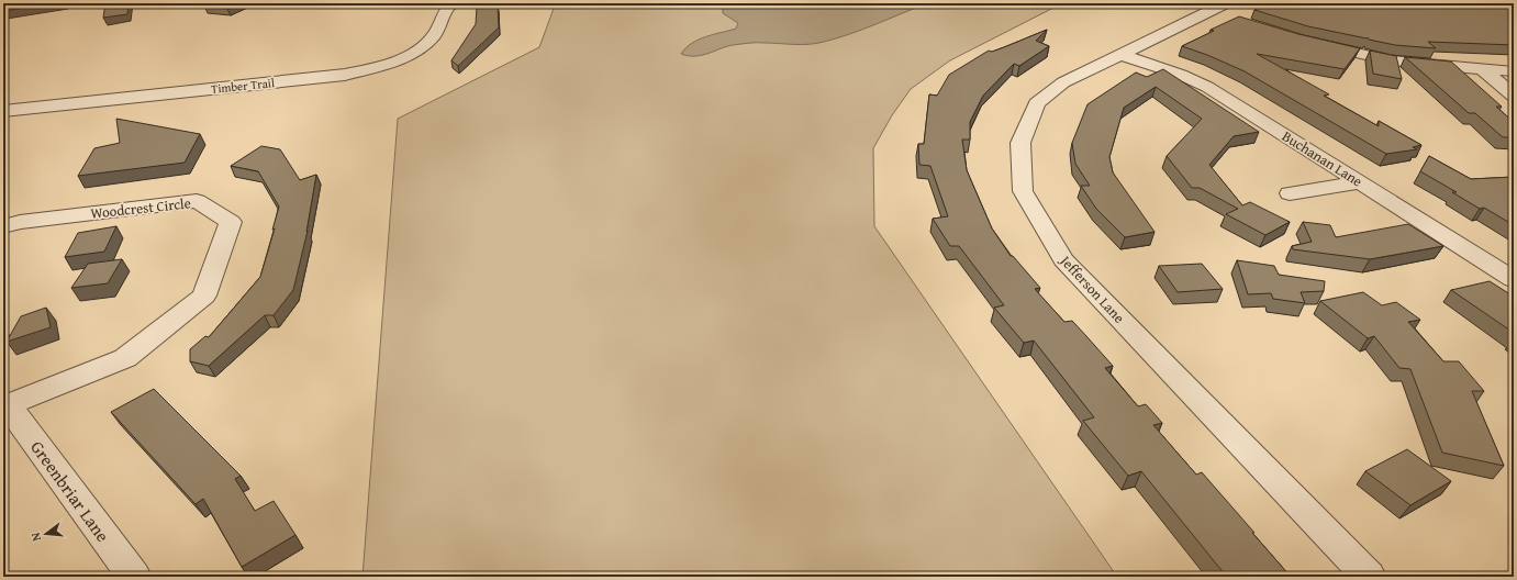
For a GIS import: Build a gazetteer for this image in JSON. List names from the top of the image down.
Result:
{
  "streets": {
    "street": [
      "Timber Trail",
      "Buchanan Lane",
      "Woodcrest Circle",
      "Jefferson Lane",
      "Greenbriar Lane"
    ]
  },
  "crossings": [
    ["Buchanan Lane", "Jefferson Lane"],
    ["Woodcrest Circle", "Greenbriar Lane"]
  ],
  "north": "left"
}
